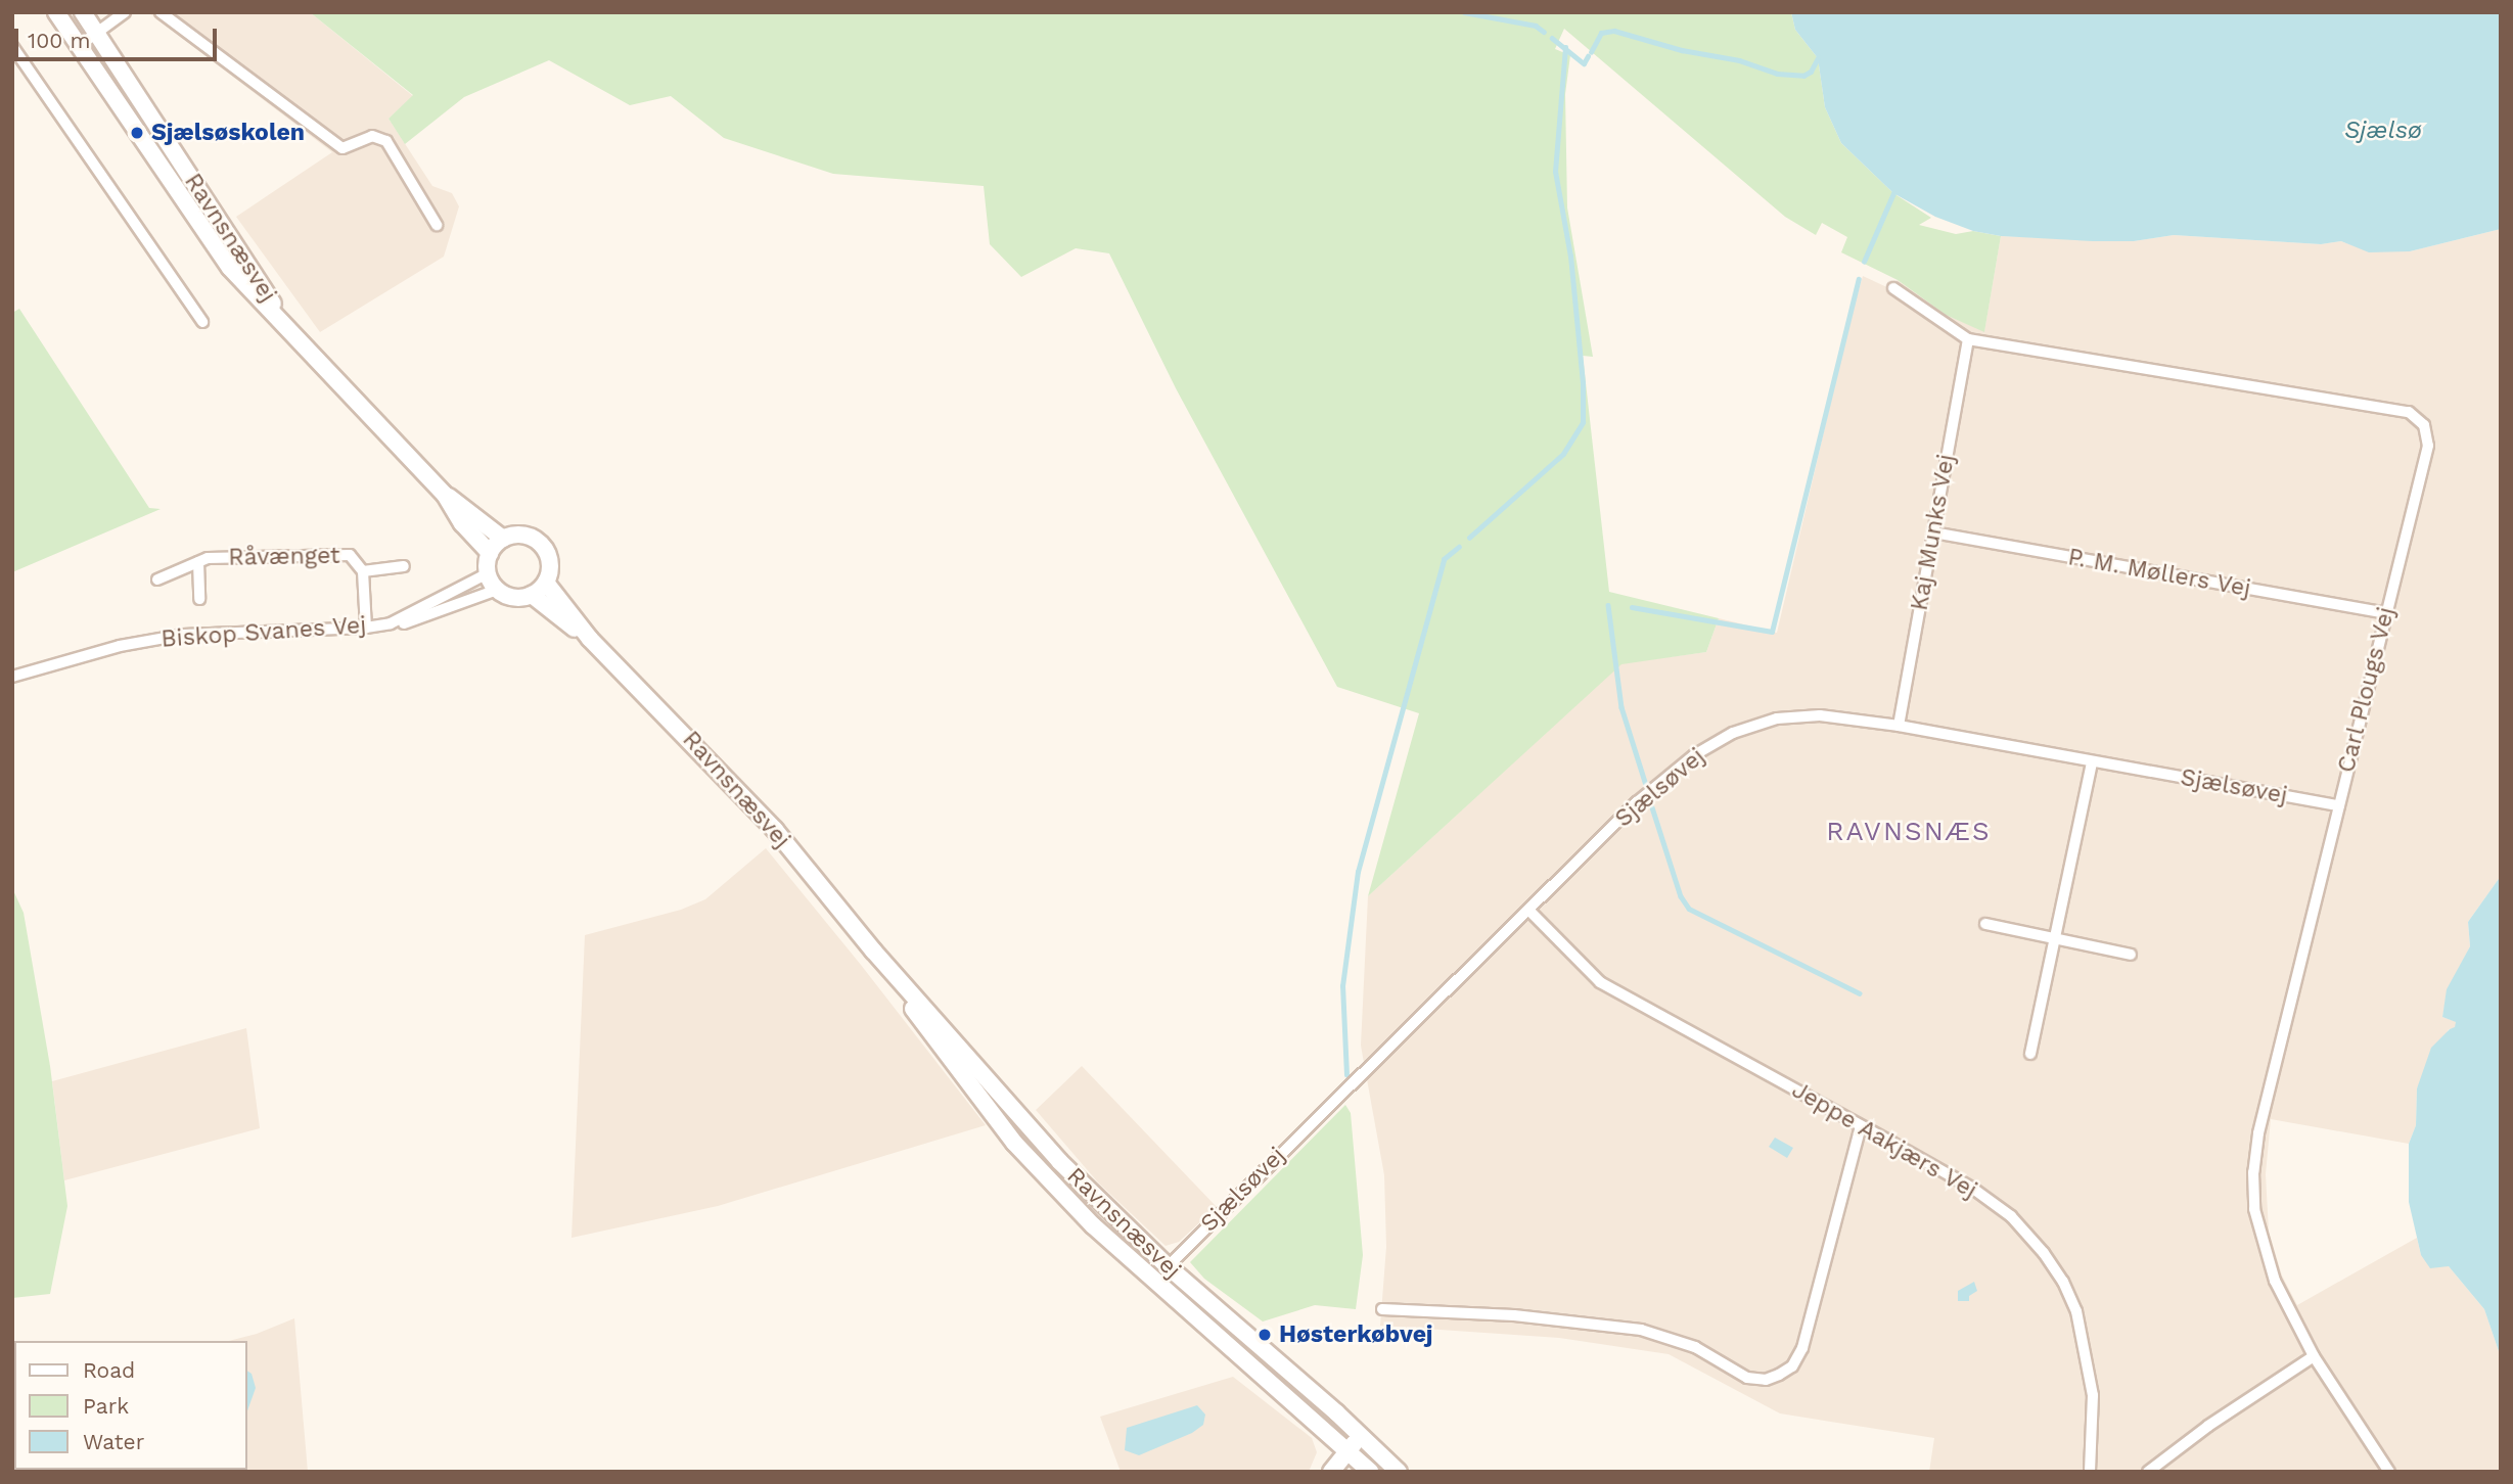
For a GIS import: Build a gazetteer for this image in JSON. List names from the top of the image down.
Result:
{
  "streets": {
    "main road": ["Ravnsnæsvej"],
    "street": [
      "Kaj Munks Vej",
      "Råvænget",
      "P. M. Møllers Vej",
      "Biskop Svanes Vej",
      "Carl Plougs Vej",
      "Sjælsøvej",
      "Jeppe Aakjærs Vej"
    ]
  },
  "crossings": [
    ["Ravnsnæsvej", "Biskop Svanes Vej"],
    ["Ravnsnæsvej", "Sjælsøvej"],
    ["Kaj Munks Vej", "P. M. Møllers Vej"],
    ["Kaj Munks Vej", "Carl Plougs Vej"],
    ["Kaj Munks Vej", "Sjælsøvej"],
    ["Råvænget", "Biskop Svanes Vej"],
    ["P. M. Møllers Vej", "Carl Plougs Vej"],
    ["Carl Plougs Vej", "Sjælsøvej"],
    ["Sjælsøvej", "Jeppe Aakjærs Vej"]
  ],
  "districts": ["RAVNSNÆS"],
  "water": ["Sjælsø"],
  "places": ["Sjælsøskolen", "Høsterkøbvej"],
  "legend": ["Road", "Park", "Water"],
  "scale_bar": "100 m"
}
